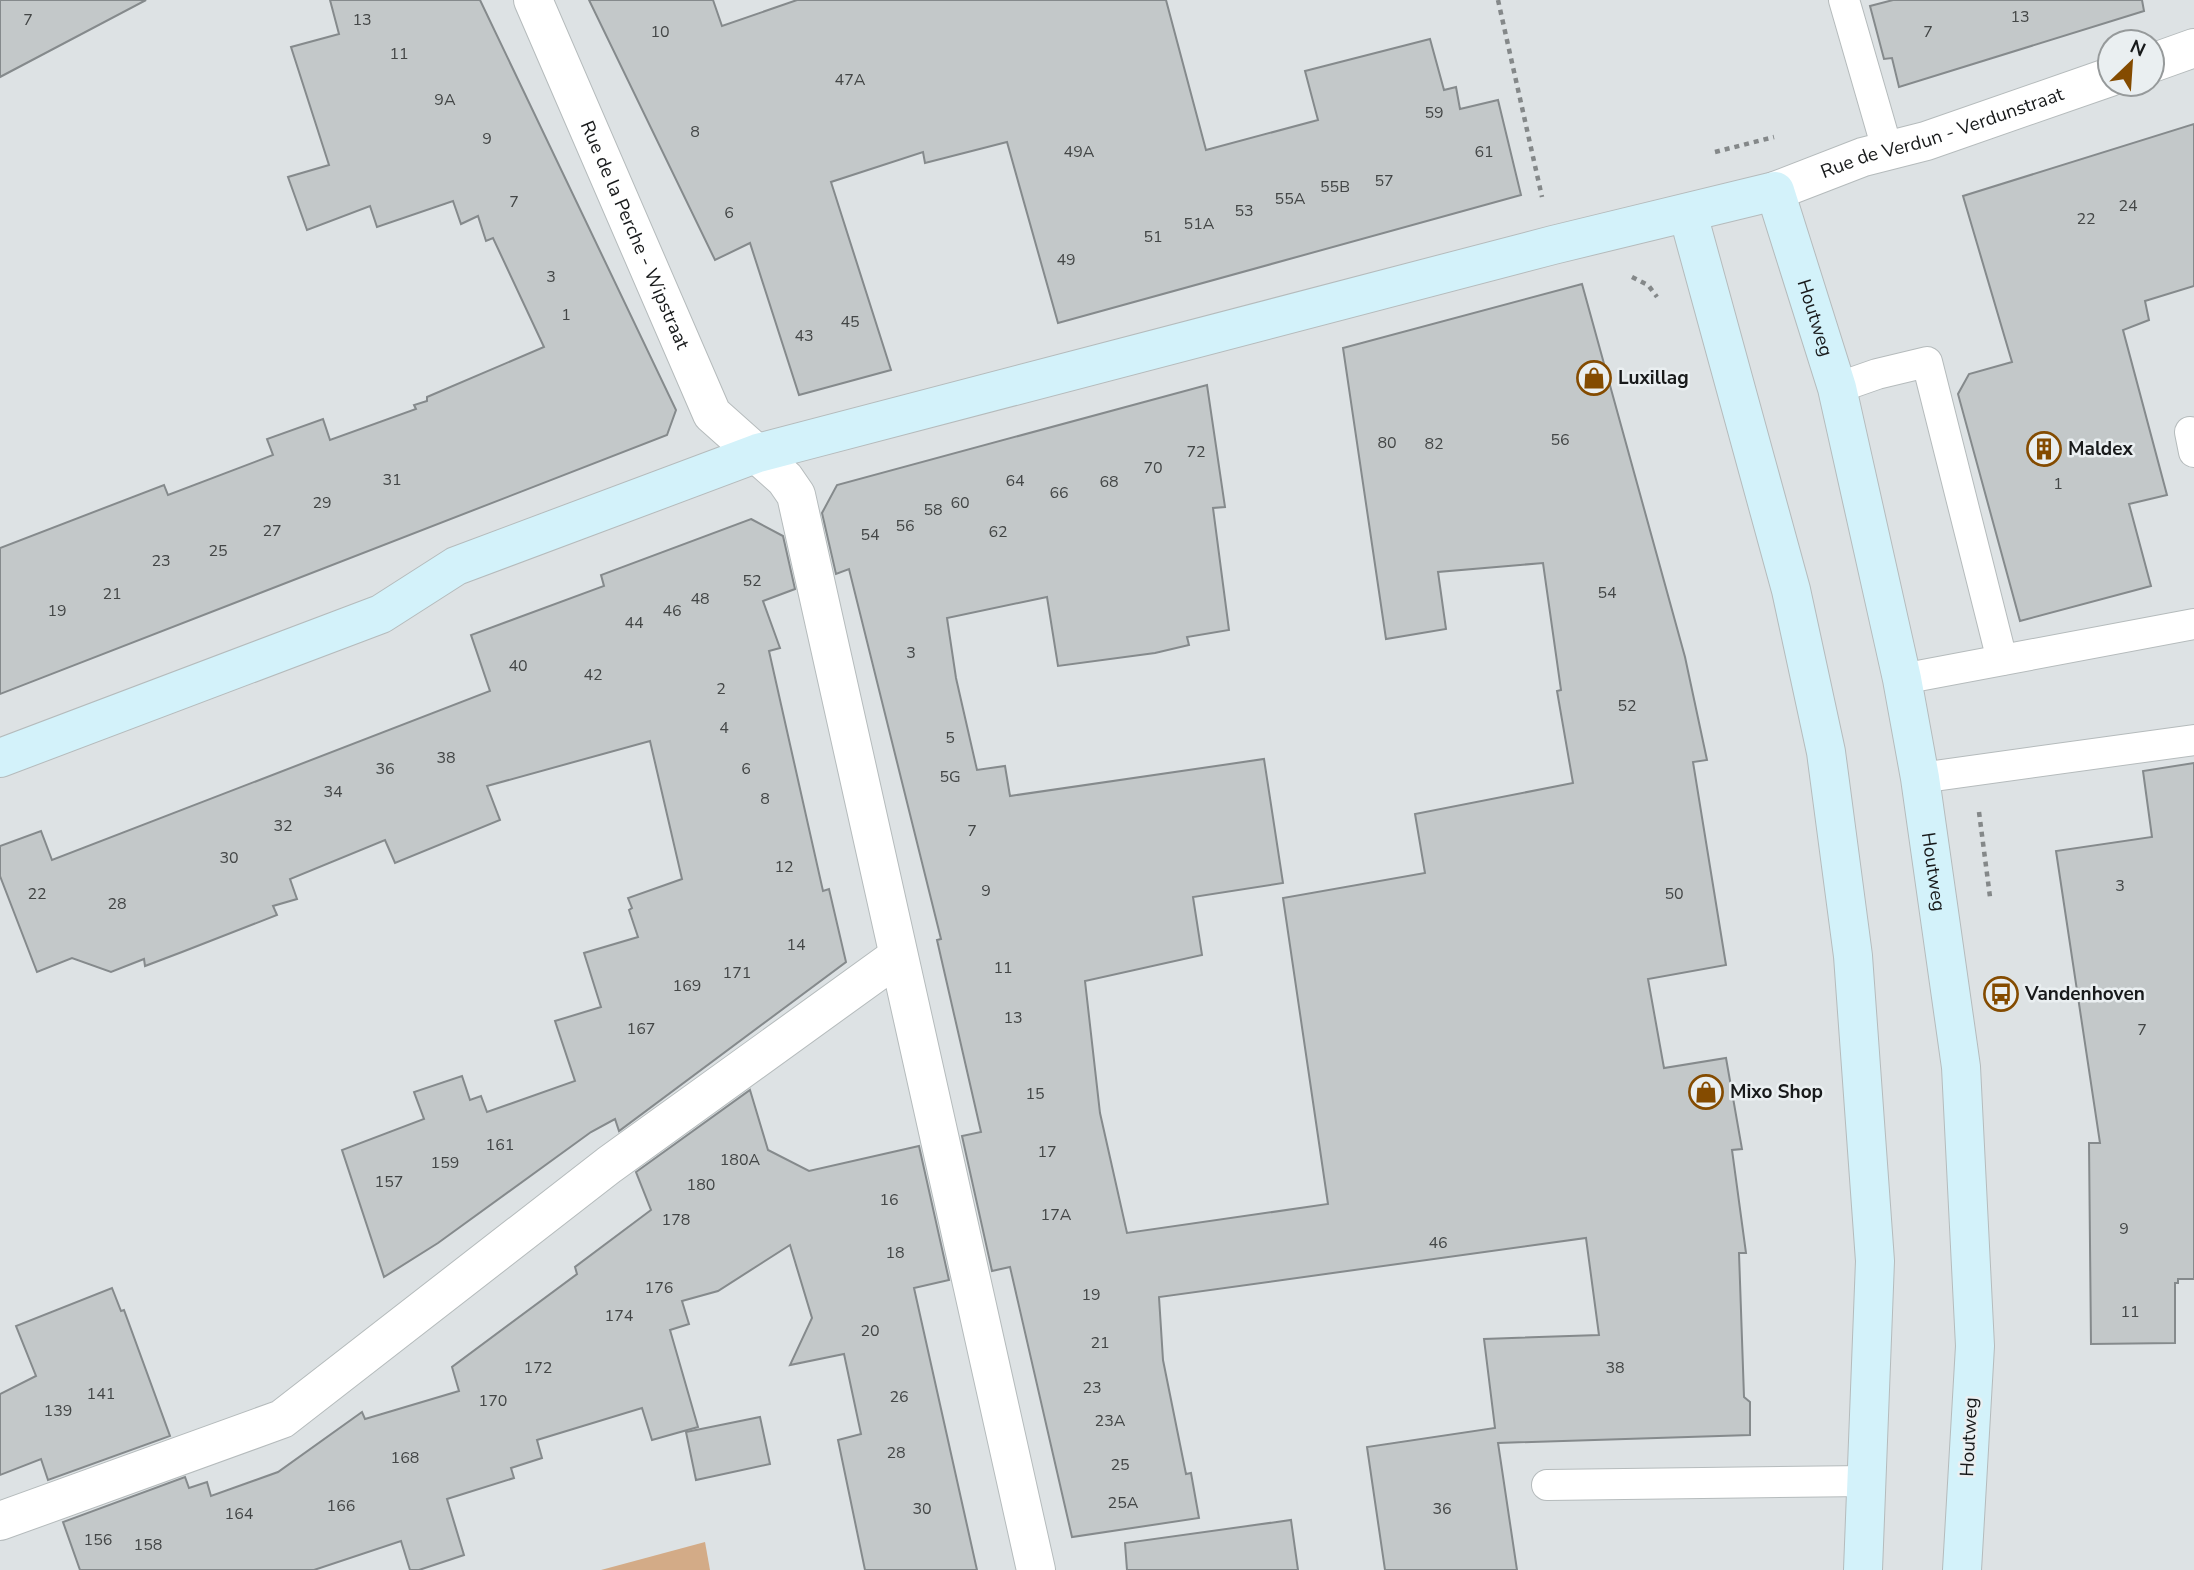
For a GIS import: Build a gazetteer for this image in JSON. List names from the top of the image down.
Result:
{
  "streets": {
    "main road": ["Houtweg"],
    "street": ["Rue de Verdun - Verdunstraat", "Rue de la Perche - Wipstraat"]
  },
  "crossings": [
    ["Rue de Verdun - Verdunstraat", "Houtweg"]
  ],
  "places": {
    "shop": ["Luxillag", "Mixo Shop"],
    "building": ["Maldex"],
    "bus stop": ["Vandenhoven"]
  },
  "house_numbers": [
    "13",
    "7",
    "13",
    "10",
    "7",
    "11",
    "47A",
    "9A",
    "59",
    "8",
    "9",
    "49A",
    "61",
    "57",
    "55B",
    "55A",
    "7",
    "24",
    "53",
    "6",
    "22",
    "51A",
    "51",
    "49",
    "3",
    "1",
    "45",
    "43",
    "56",
    "80",
    "82",
    "72",
    "70",
    "31",
    "64",
    "68",
    "1",
    "66",
    "29",
    "60",
    "58",
    "56",
    "27",
    "62",
    "54",
    "25",
    "23",
    "52",
    "54",
    "21",
    "48",
    "19",
    "46",
    "44",
    "3",
    "40",
    "42",
    "2",
    "52",
    "4",
    "5",
    "38",
    "36",
    "6",
    "5G",
    "34",
    "8",
    "32",
    "7",
    "30",
    "12",
    "3",
    "9",
    "22",
    "50",
    "28",
    "14",
    "11",
    "171",
    "169",
    "13",
    "167",
    "7",
    "15",
    "161",
    "17",
    "180A",
    "159",
    "157",
    "180",
    "16",
    "17A",
    "178",
    "9",
    "46",
    "18",
    "176",
    "19",
    "11",
    "174",
    "20",
    "21",
    "172",
    "38",
    "23",
    "141",
    "26",
    "170",
    "139",
    "23A",
    "28",
    "168",
    "25",
    "25A",
    "166",
    "30",
    "36",
    "164",
    "156",
    "158"
  ],
  "north": "top right"
}
